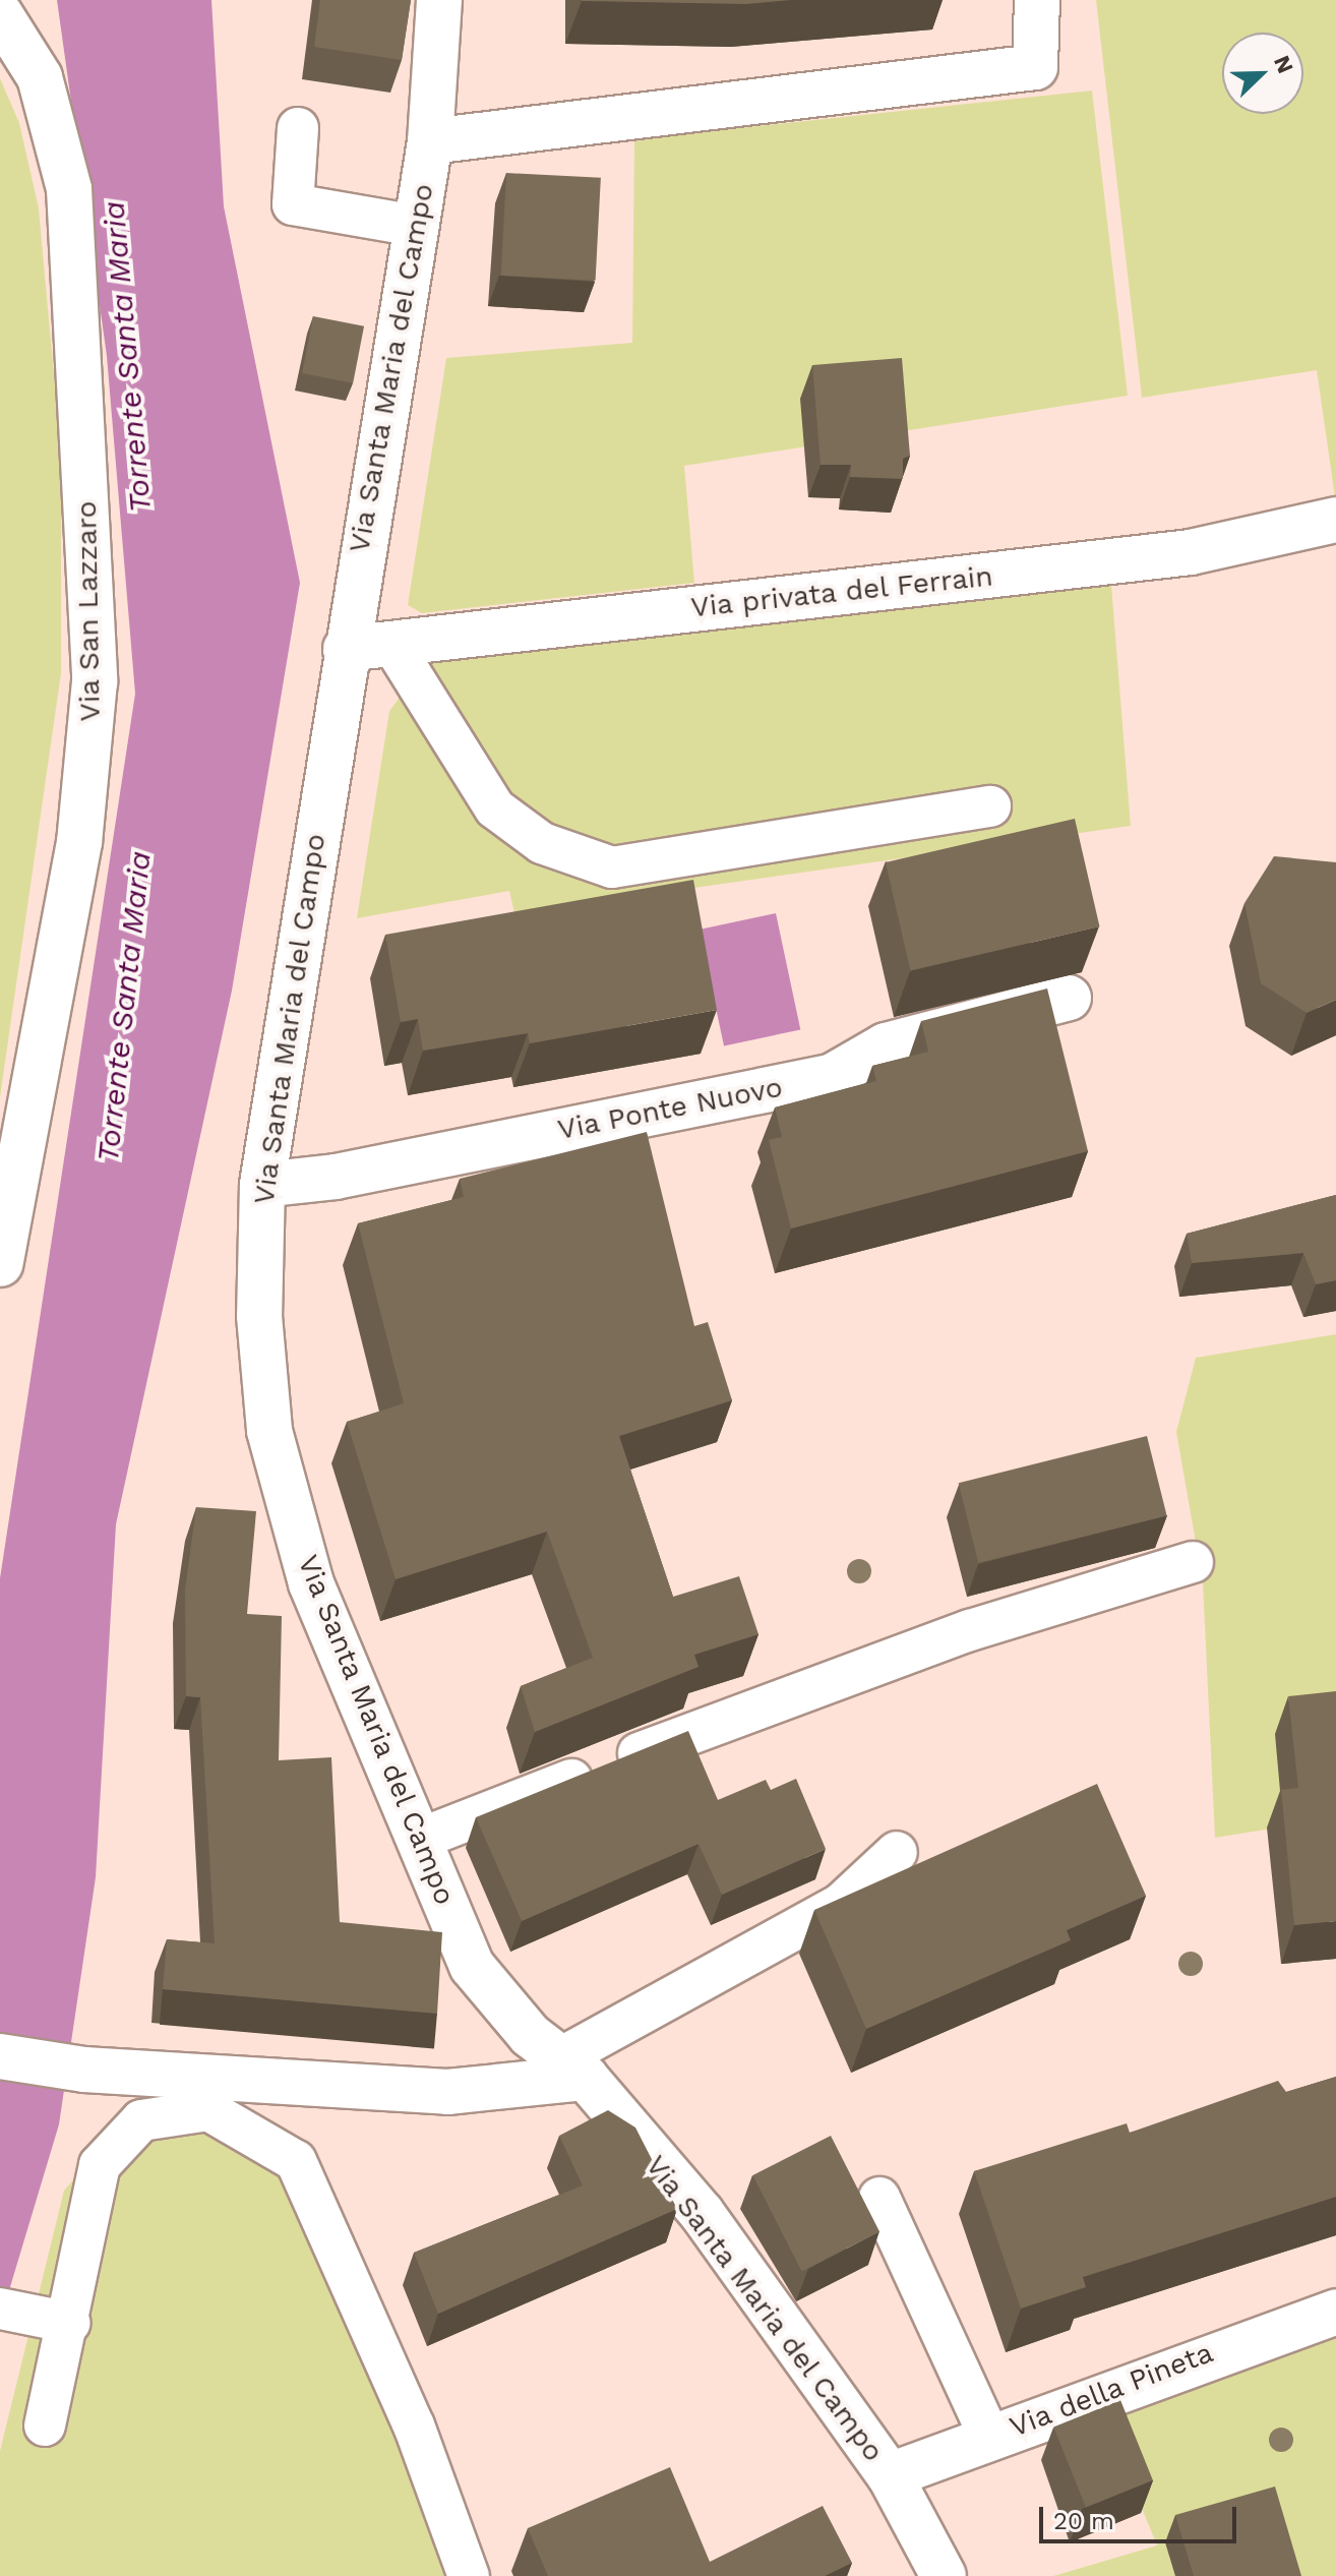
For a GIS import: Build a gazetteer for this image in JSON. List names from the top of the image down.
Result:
{
  "streets": {
    "street": [
      "Via Santa Maria del Campo",
      "Via privata del Ferrain",
      "Via San Lazzaro",
      "Via Ponte Nuovo",
      "Via della Pineta"
    ]
  },
  "crossings": [
    ["Via Santa Maria del Campo", "Via privata del Ferrain"],
    ["Via Santa Maria del Campo", "Via Ponte Nuovo"],
    ["Via Santa Maria del Campo", "Via della Pineta"]
  ],
  "water": ["Torrente Santa Maria"],
  "scale_bar": "20 m",
  "north": "top right"
}
